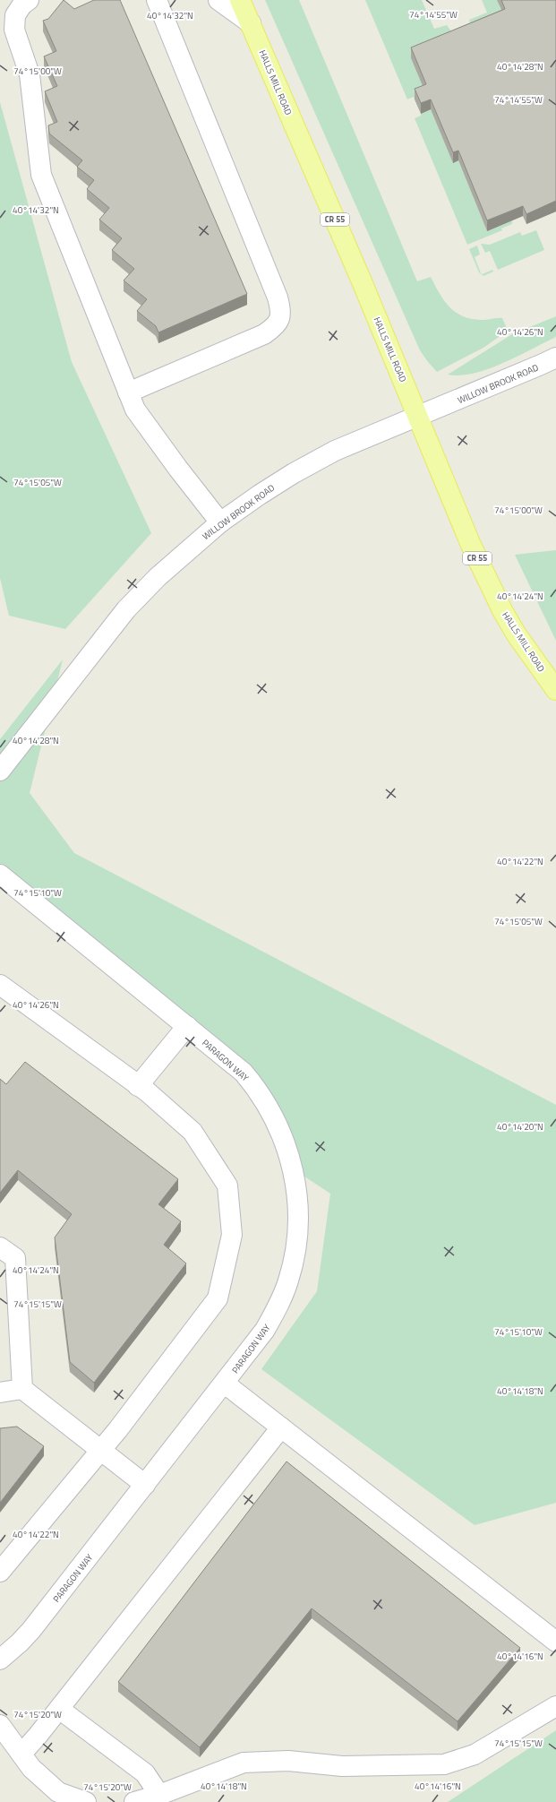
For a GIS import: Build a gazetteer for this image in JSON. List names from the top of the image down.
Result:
{
  "streets": {
    "main road": ["HALLS MILL ROAD", "CR 55"],
    "street": ["WILLOW BROOK ROAD", "PARAGON WAY"]
  },
  "crossings": [
    ["HALLS MILL ROAD", "WILLOW BROOK ROAD"]
  ],
  "coordinates": [
    "74°14'55\"W",
    "40°14'32\"N",
    "40°14'28\"N",
    "74°15'00\"W",
    "40°14'26\"N",
    "74°15'05\"W",
    "40°14'24\"N",
    "40°14'22\"N",
    "74°15'10\"W",
    "40°14'20\"N",
    "74°15'15\"W",
    "40°14'18\"N",
    "40°14'16\"N",
    "74°15'20\"W"
  ]
}
